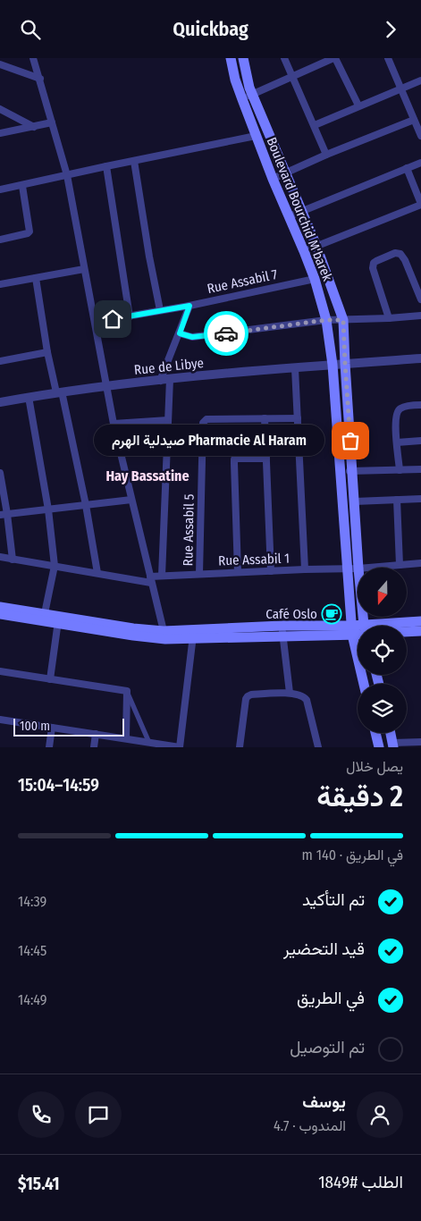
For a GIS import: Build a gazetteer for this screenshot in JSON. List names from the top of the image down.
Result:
{
  "streets": {
    "main road": ["Boulevard Bourchid M'barek"],
    "street": [
      "Rue Assabil 7",
      "Rue de Libye",
      "Rue Assabil 5",
      "Rue Assabil 1"
    ]
  },
  "crossings": [
    ["Boulevard Bourchid M'barek", "Rue Assabil 7"],
    ["Boulevard Bourchid M'barek", "Rue de Libye"],
    ["Boulevard Bourchid M'barek", "Rue Assabil 1"],
    ["Rue Assabil 5", "Rue Assabil 1"]
  ],
  "districts": ["Hay Bassatine"],
  "places": {
    "other": ["Pharmacie Al Haram صيدلية الهرم"],
    "cafe": ["Café Oslo"]
  },
  "scale_bar": "100 m",
  "north": "bottom",
  "page": {
    "header": "Quickbag",
    "bubble": "Pharmacie Al Haram صيدلية الهرم",
    "scale": "100 m",
    "heading": ["2 دقيقة", "يصل خلال", "14:59–15:04"],
    "panel": [
      "يوسف",
      "المندوب · 4.7",
      "الطلب #1849",
      "$15.41"
    ],
    "bar": "في الطريق · 140 m",
    "list": [
      ["تم التأكيد", "14:39"],
      ["قيد التحضير", "14:45"],
      ["في الطريق", "14:49"],
      "تم التوصيل"
    ]
  }
}
